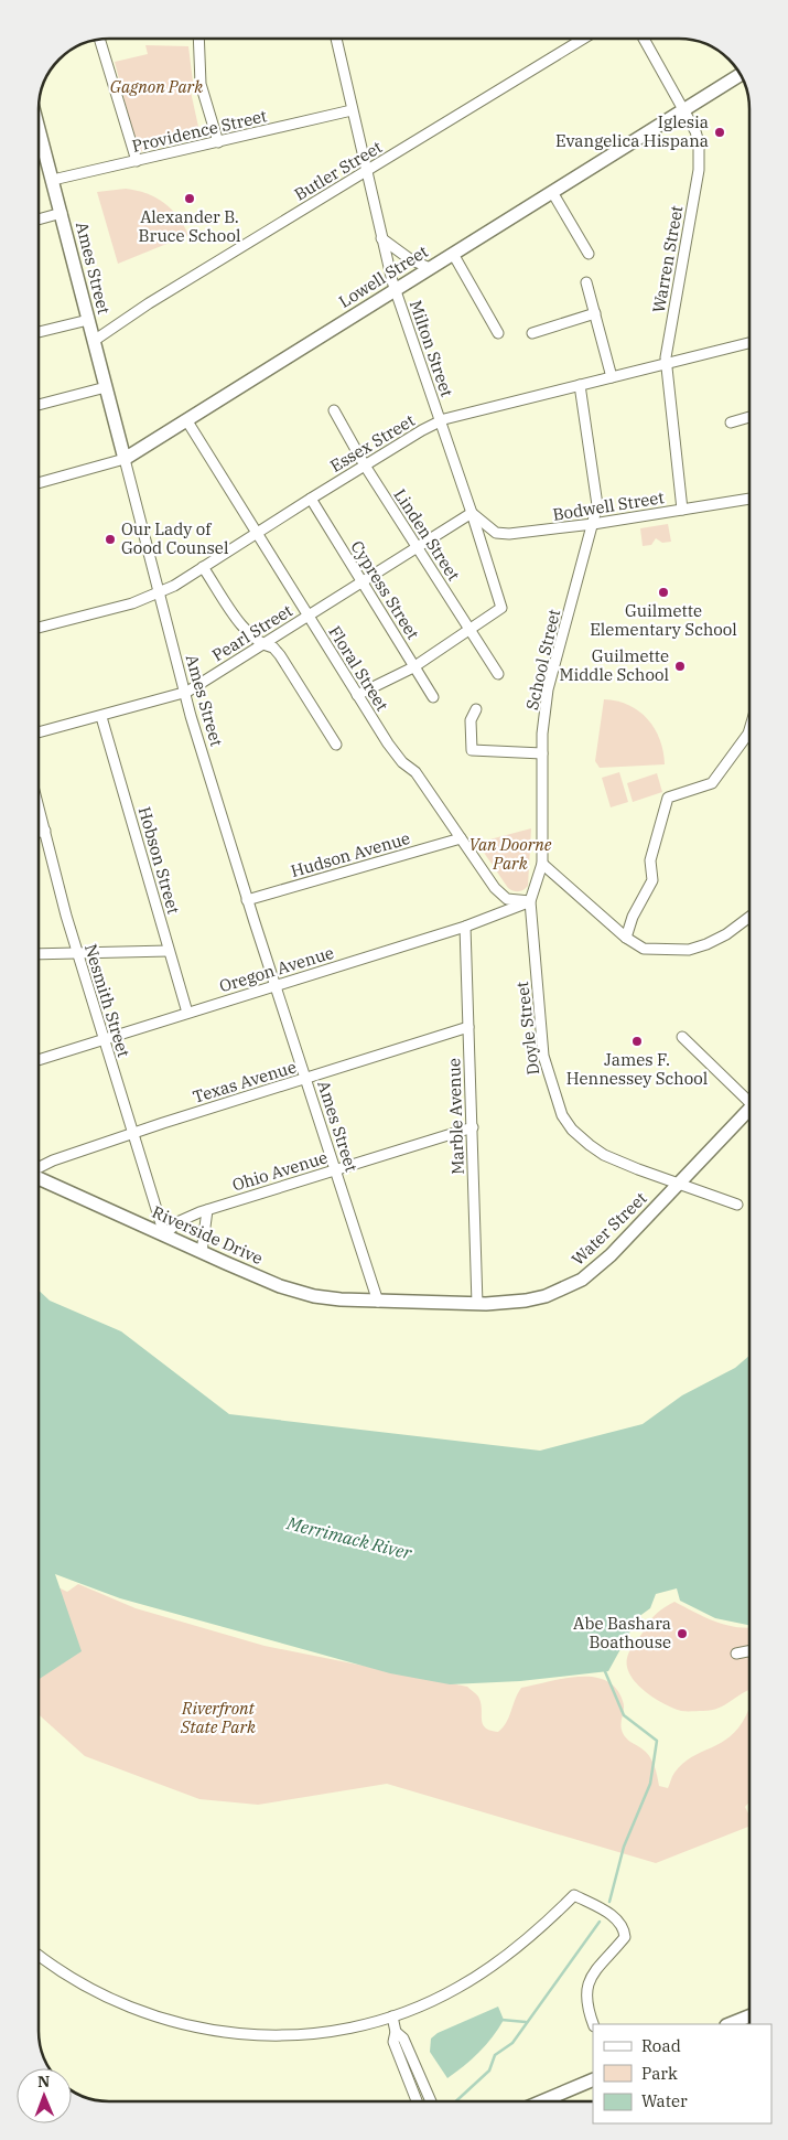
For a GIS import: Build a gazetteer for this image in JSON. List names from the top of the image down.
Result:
{
  "streets": {
    "street": [
      "Providence Street",
      "Butler Street",
      "Warren Street",
      "Ames Street",
      "Lowell Street",
      "Milton Street",
      "Essex Street",
      "Bodwell Street",
      "Linden Street",
      "Cypress Street",
      "Pearl Street",
      "School Street",
      "Floral Street",
      "Hudson Avenue",
      "Hobson Street",
      "Oregon Avenue",
      "Nesmith Street",
      "Doyle Street",
      "Texas Avenue",
      "Marble Avenue",
      "Ohio Avenue",
      "Water Street",
      "Riverside Drive"
    ]
  },
  "crossings": [
    ["Providence Street", "Ames Street"],
    ["Providence Street", "Milton Street"],
    ["Butler Street", "Ames Street"],
    ["Butler Street", "Milton Street"],
    ["Warren Street", "Lowell Street"],
    ["Warren Street", "Essex Street"],
    ["Warren Street", "Bodwell Street"],
    ["Ames Street", "Lowell Street"],
    ["Ames Street", "Essex Street"],
    ["Ames Street", "Pearl Street"],
    ["Ames Street", "Hudson Avenue"],
    ["Ames Street", "Oregon Avenue"],
    ["Ames Street", "Texas Avenue"],
    ["Ames Street", "Ohio Avenue"],
    ["Ames Street", "Water Street"],
    ["Ames Street", "Riverside Drive"],
    ["Lowell Street", "Milton Street"],
    ["Lowell Street", "Floral Street"],
    ["Milton Street", "Essex Street"],
    ["Milton Street", "Bodwell Street"],
    ["Milton Street", "Linden Street"],
    ["Milton Street", "Pearl Street"],
    ["Essex Street", "Linden Street"],
    ["Essex Street", "Cypress Street"],
    ["Essex Street", "School Street"],
    ["Essex Street", "Floral Street"],
    ["Bodwell Street", "Pearl Street"],
    ["Bodwell Street", "School Street"],
    ["Linden Street", "Pearl Street"],
    ["Cypress Street", "Pearl Street"],
    ["Pearl Street", "Floral Street"],
    ["Pearl Street", "Hobson Street"],
    ["School Street", "Floral Street"],
    ["School Street", "Oregon Avenue"],
    ["School Street", "Doyle Street"],
    ["Floral Street", "Hudson Avenue"],
    ["Floral Street", "Oregon Avenue"],
    ["Floral Street", "Doyle Street"],
    ["Hobson Street", "Oregon Avenue"],
    ["Oregon Avenue", "Nesmith Street"],
    ["Oregon Avenue", "Doyle Street"],
    ["Oregon Avenue", "Marble Avenue"],
    ["Nesmith Street", "Texas Avenue"],
    ["Nesmith Street", "Ohio Avenue"],
    ["Nesmith Street", "Riverside Drive"],
    ["Doyle Street", "Water Street"],
    ["Texas Avenue", "Marble Avenue"],
    ["Marble Avenue", "Ohio Avenue"],
    ["Marble Avenue", "Water Street"],
    ["Ohio Avenue", "Riverside Drive"],
    ["Water Street", "Riverside Drive"]
  ],
  "water": ["Merrimack River"],
  "parks": ["Gagnon Park", "Van Doorne Park", "Riverfront State Park"],
  "places": [
    "Iglesia Evangelica Hispana",
    "Alexander B. Bruce School",
    "Our Lady of Good Counsel",
    "Guilmette Elementary School",
    "Guilmette Middle School",
    "James F. Hennessey School",
    "Abe Bashara Boathouse"
  ],
  "legend": ["Road", "Park", "Water"],
  "north": "top"
}
